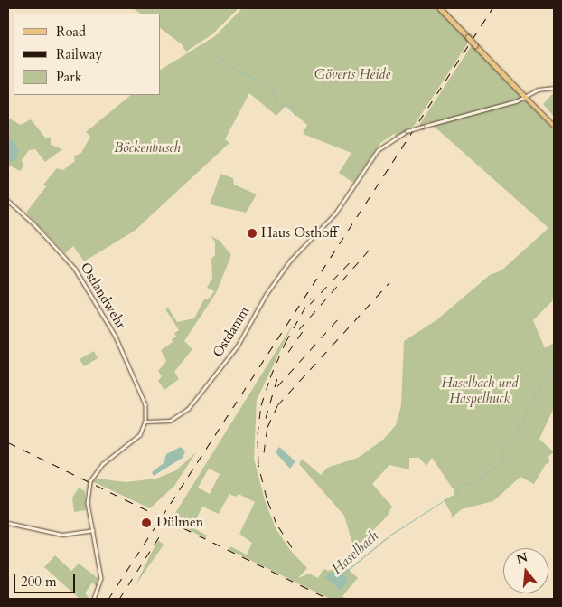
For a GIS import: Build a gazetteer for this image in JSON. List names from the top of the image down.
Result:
{
  "streets": {
    "street": ["Ostlandwehr", "Ostdamm"]
  },
  "crossings": [
    ["Ostlandwehr", "Ostdamm"]
  ],
  "water": ["Haselbach"],
  "parks": ["Göverts Heide", "Böckenbusch", "Haselbach und Haspelhuck"],
  "places": ["Haus Osthoff", "Dülmen"],
  "legend": ["Road", "Railway", "Park"],
  "scale_bar": "200 m",
  "north": "top"
}
